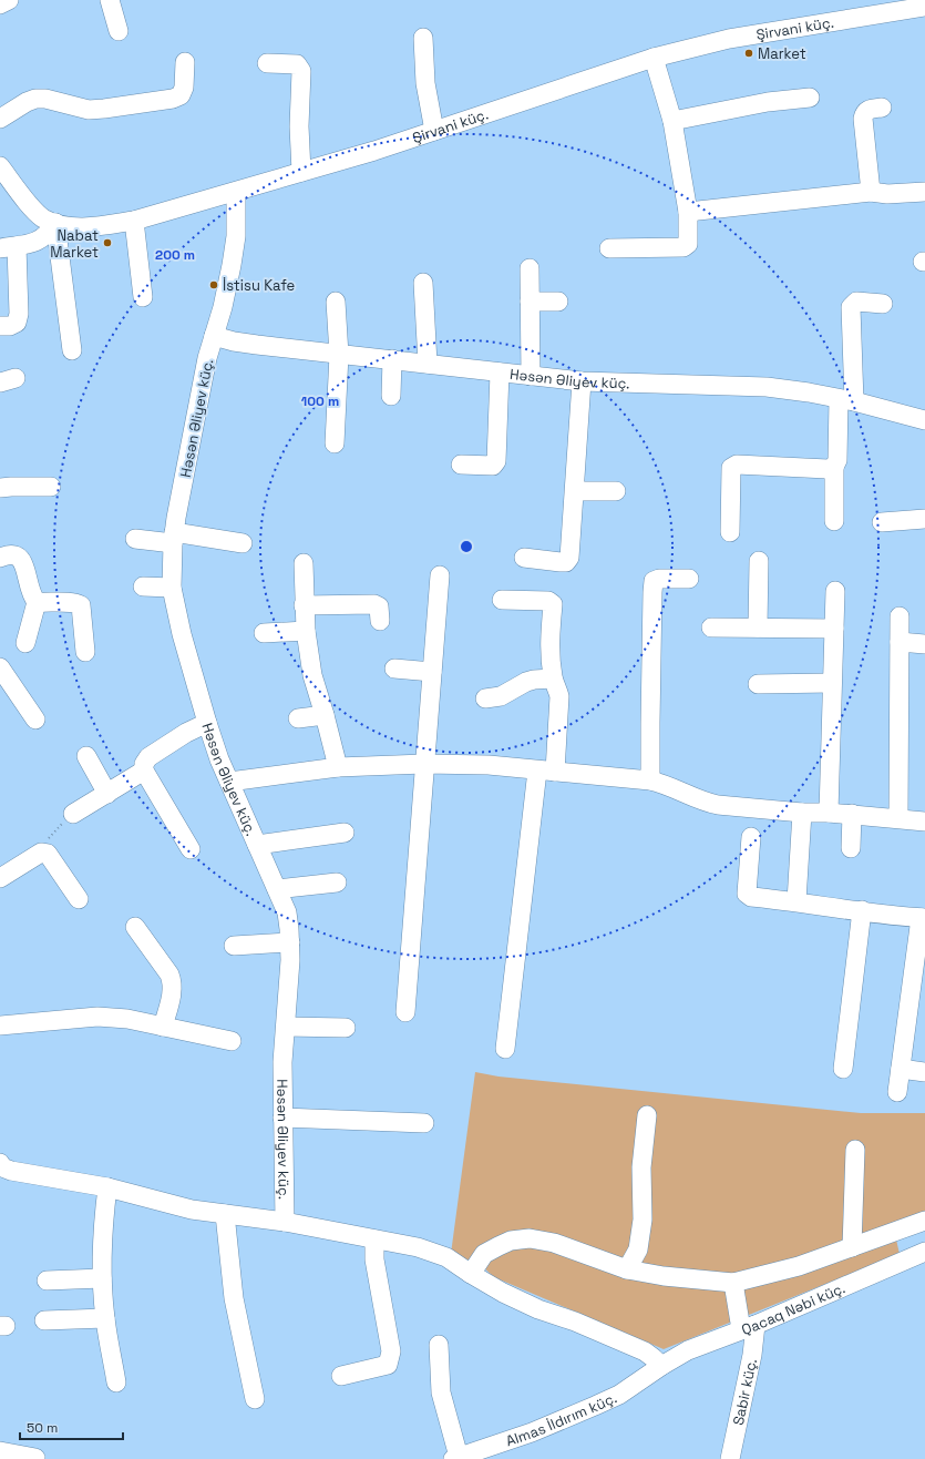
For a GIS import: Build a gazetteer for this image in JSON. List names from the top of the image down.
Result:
{
  "streets": {
    "street": [
      "Şirvani küç.",
      "Həsən Əliyev küç.",
      "Qacaq Nəbi küç.",
      "Sabir küç.",
      "Almas İldırım küç."
    ]
  },
  "crossings": [
    ["Şirvani küç.", "Həsən Əliyev küç."],
    ["Qacaq Nəbi küç.", "Sabir küç."],
    ["Qacaq Nəbi küç.", "Almas İldırım küç."]
  ],
  "places": ["Market", "Nabat Market", "İstisu Kafe"],
  "scale_bar": "50 m",
  "rings": ["200 m", "100 m"]
}
